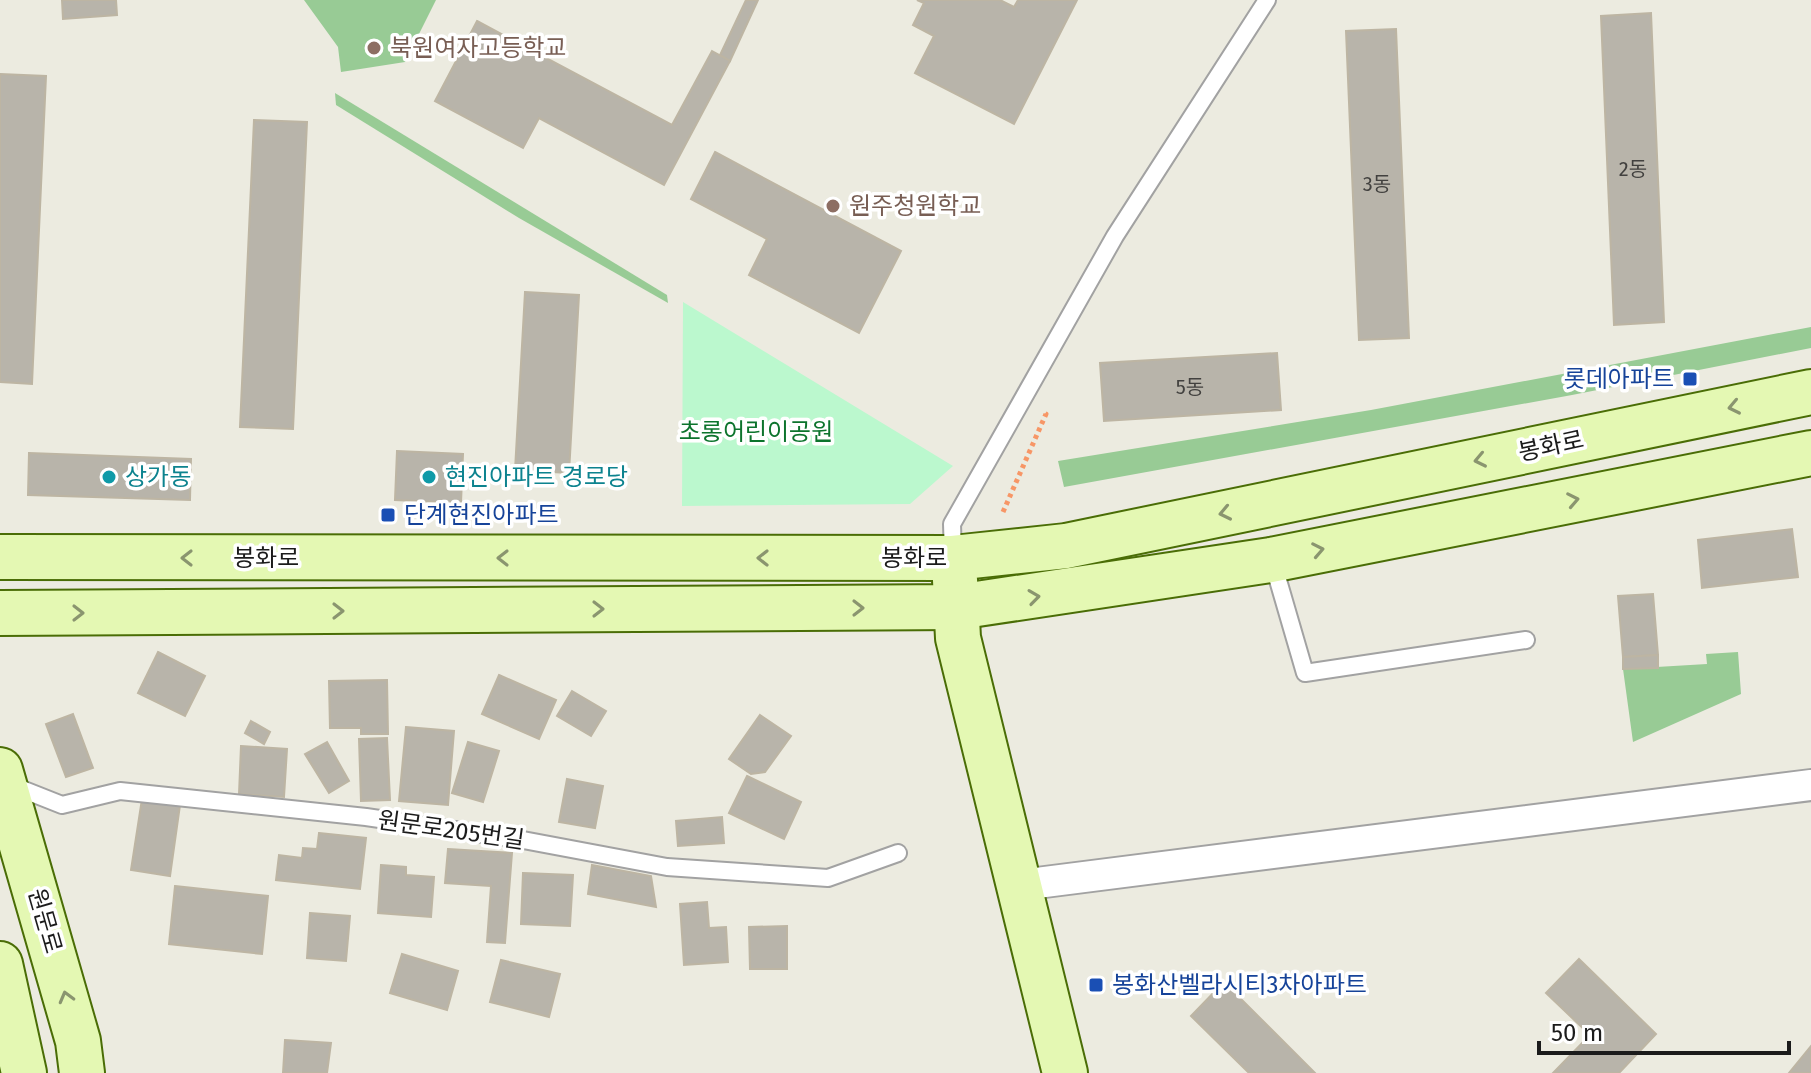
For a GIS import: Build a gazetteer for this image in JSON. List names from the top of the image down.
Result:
{
  "streets": {
    "street": ["봉화로", "원문로"],
    "lane": ["원문로205번길"]
  },
  "crossings": [
    ["원문로205번길", "원문로"]
  ],
  "parks": ["초롱어린이공원"],
  "places": {
    "other": [
      "북원여자고등학교",
      "원주청원학교",
      "상가동",
      "현진아파트 경로당"
    ],
    "transit": ["롯데아파트", "단계현진아파트", "봉화산벨라시티3차아파트"]
  },
  "house_numbers": ["2동", "3동", "5동"],
  "scale_bar": "50 m"
}
